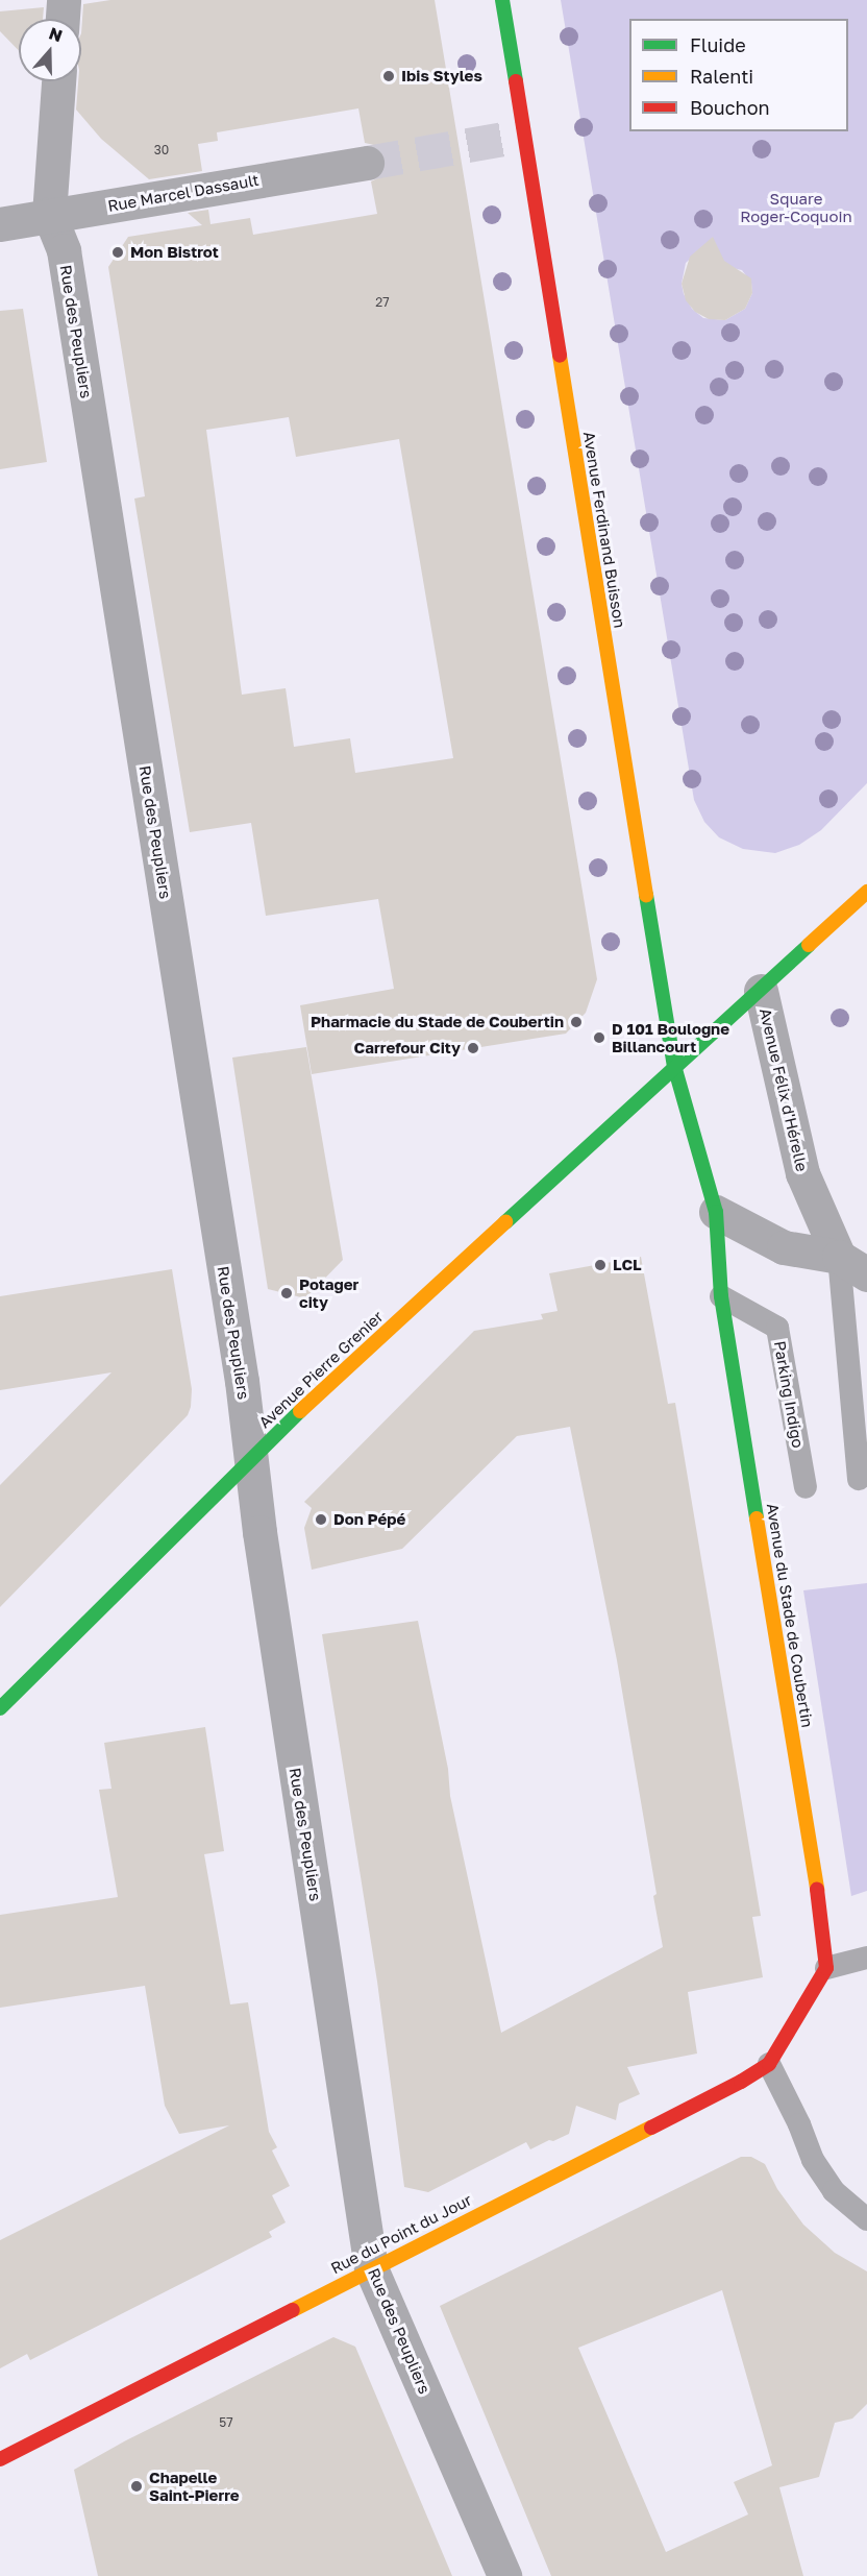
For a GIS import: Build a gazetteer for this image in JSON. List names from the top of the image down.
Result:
{
  "streets": {
    "street": [
      "Rue Marcel Dassault",
      "Rue des Peupliers",
      "Avenue Ferdinand Buisson",
      "Avenue Félix d'Hérelle",
      "Avenue Pierre Grenier",
      "Avenue du Stade de Coubertin",
      "Rue du Point du Jour"
    ],
    "lane": ["Parking Indigo"]
  },
  "crossings": [
    ["Rue Marcel Dassault", "Rue des Peupliers"],
    ["Rue des Peupliers", "Avenue Pierre Grenier"],
    ["Rue des Peupliers", "Rue du Point du Jour"],
    ["Avenue Ferdinand Buisson", "Avenue Pierre Grenier"],
    ["Avenue Félix d'Hérelle", "Avenue Pierre Grenier"],
    ["Parking Indigo", "Avenue du Stade de Coubertin"],
    ["Avenue du Stade de Coubertin", "Rue du Point du Jour"]
  ],
  "parks": ["Square Roger-Coquoin"],
  "places": [
    "Ibis Styles",
    "Mon Bistrot",
    "Pharmacie du Stade de Coubertin",
    "D 101 Boulogne Billancourt",
    "Carrefour City",
    "LCL",
    "Potager city",
    "Don Pépé",
    "Chapelle Saint-Pierre"
  ],
  "house_numbers": ["30", "27", "57"],
  "legend": ["Fluide", "Ralenti", "Bouchon"],
  "north": "top"
}
